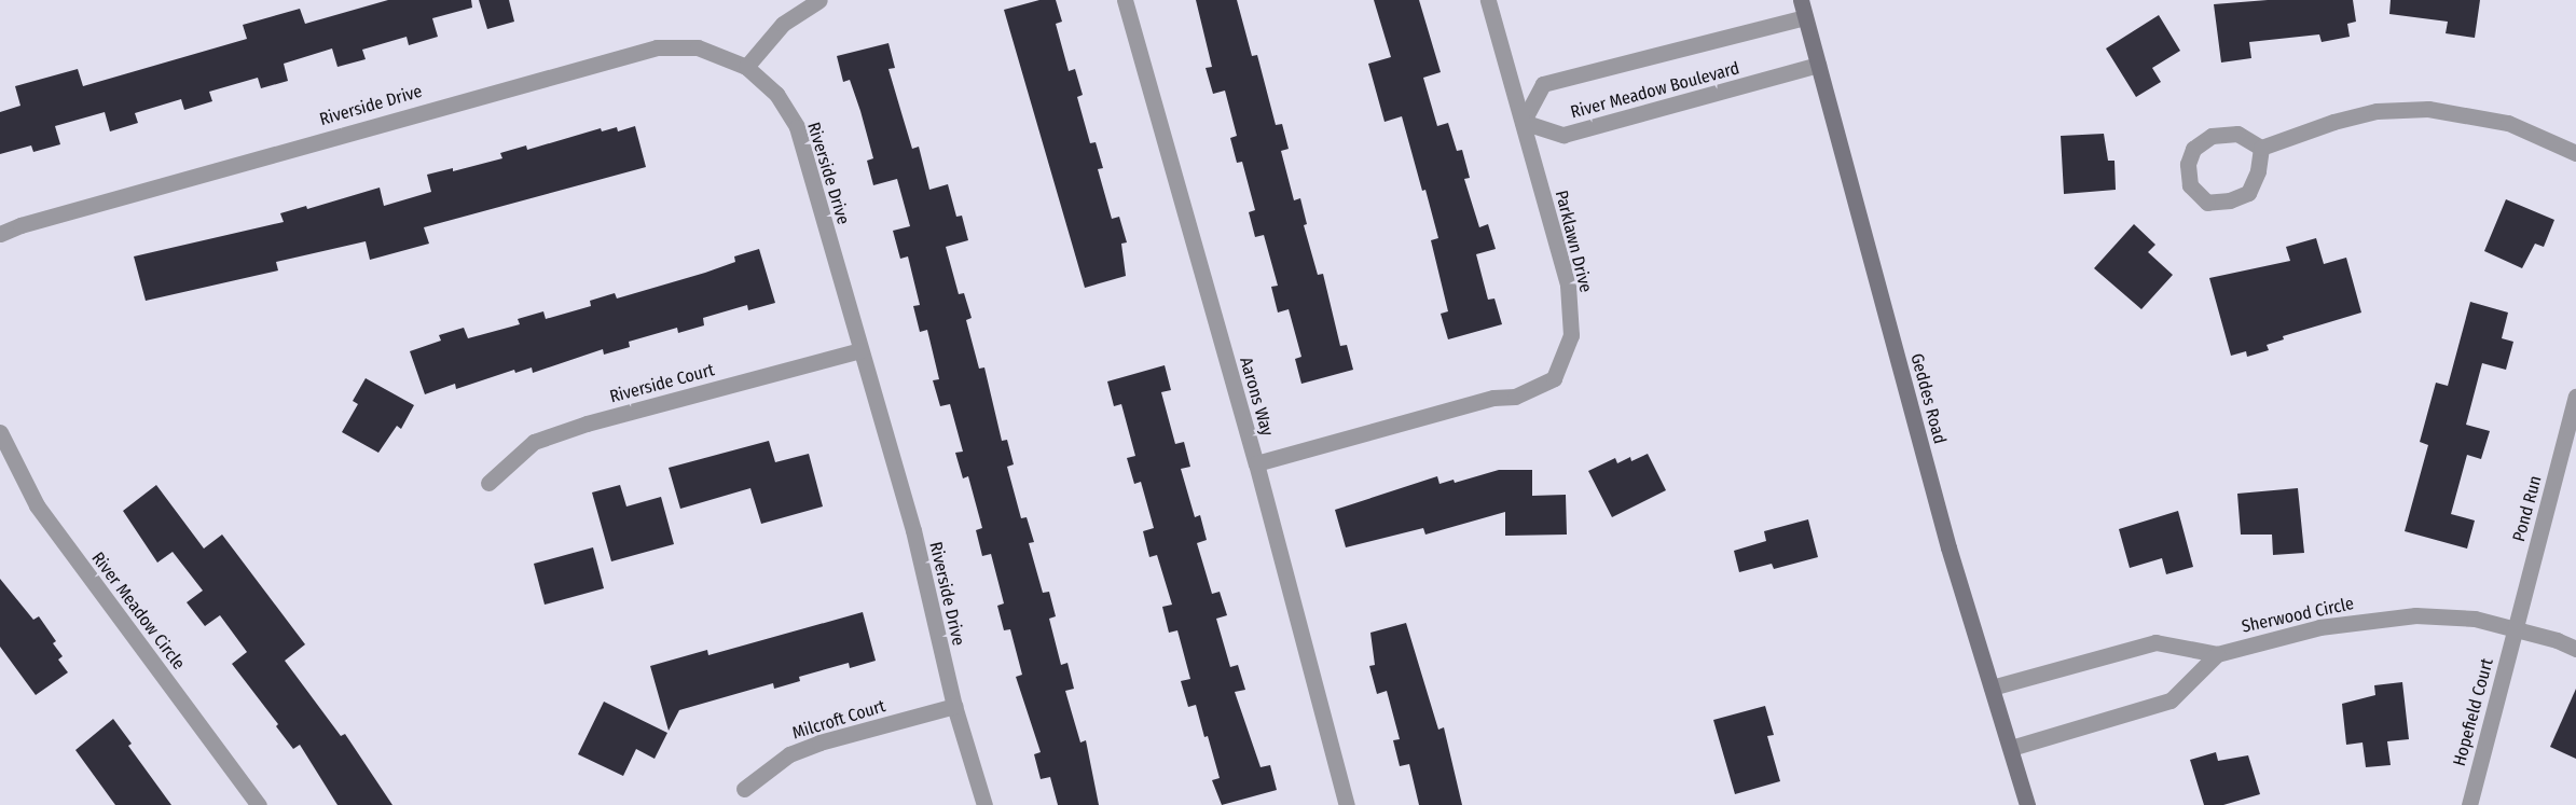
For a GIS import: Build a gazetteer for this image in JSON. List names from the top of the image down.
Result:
{
  "streets": {
    "main road": ["Geddes Road"],
    "street": [
      "River Meadow Boulevard",
      "Riverside Drive",
      "Parklawn Drive",
      "Riverside Court",
      "Aarons Way",
      "Pond Run",
      "River Meadow Circle",
      "Sherwood Circle",
      "Hopefield Court",
      "Milcroft Court"
    ]
  },
  "crossings": [
    ["River Meadow Boulevard", "Parklawn Drive"],
    ["River Meadow Boulevard", "Geddes Road"],
    ["Riverside Drive", "Riverside Court"],
    ["Riverside Drive", "Milcroft Court"],
    ["Parklawn Drive", "Aarons Way"],
    ["Geddes Road", "Sherwood Circle"],
    ["Pond Run", "Sherwood Circle"],
    ["Pond Run", "Hopefield Court"],
    ["Sherwood Circle", "Hopefield Court"]
  ]
}
